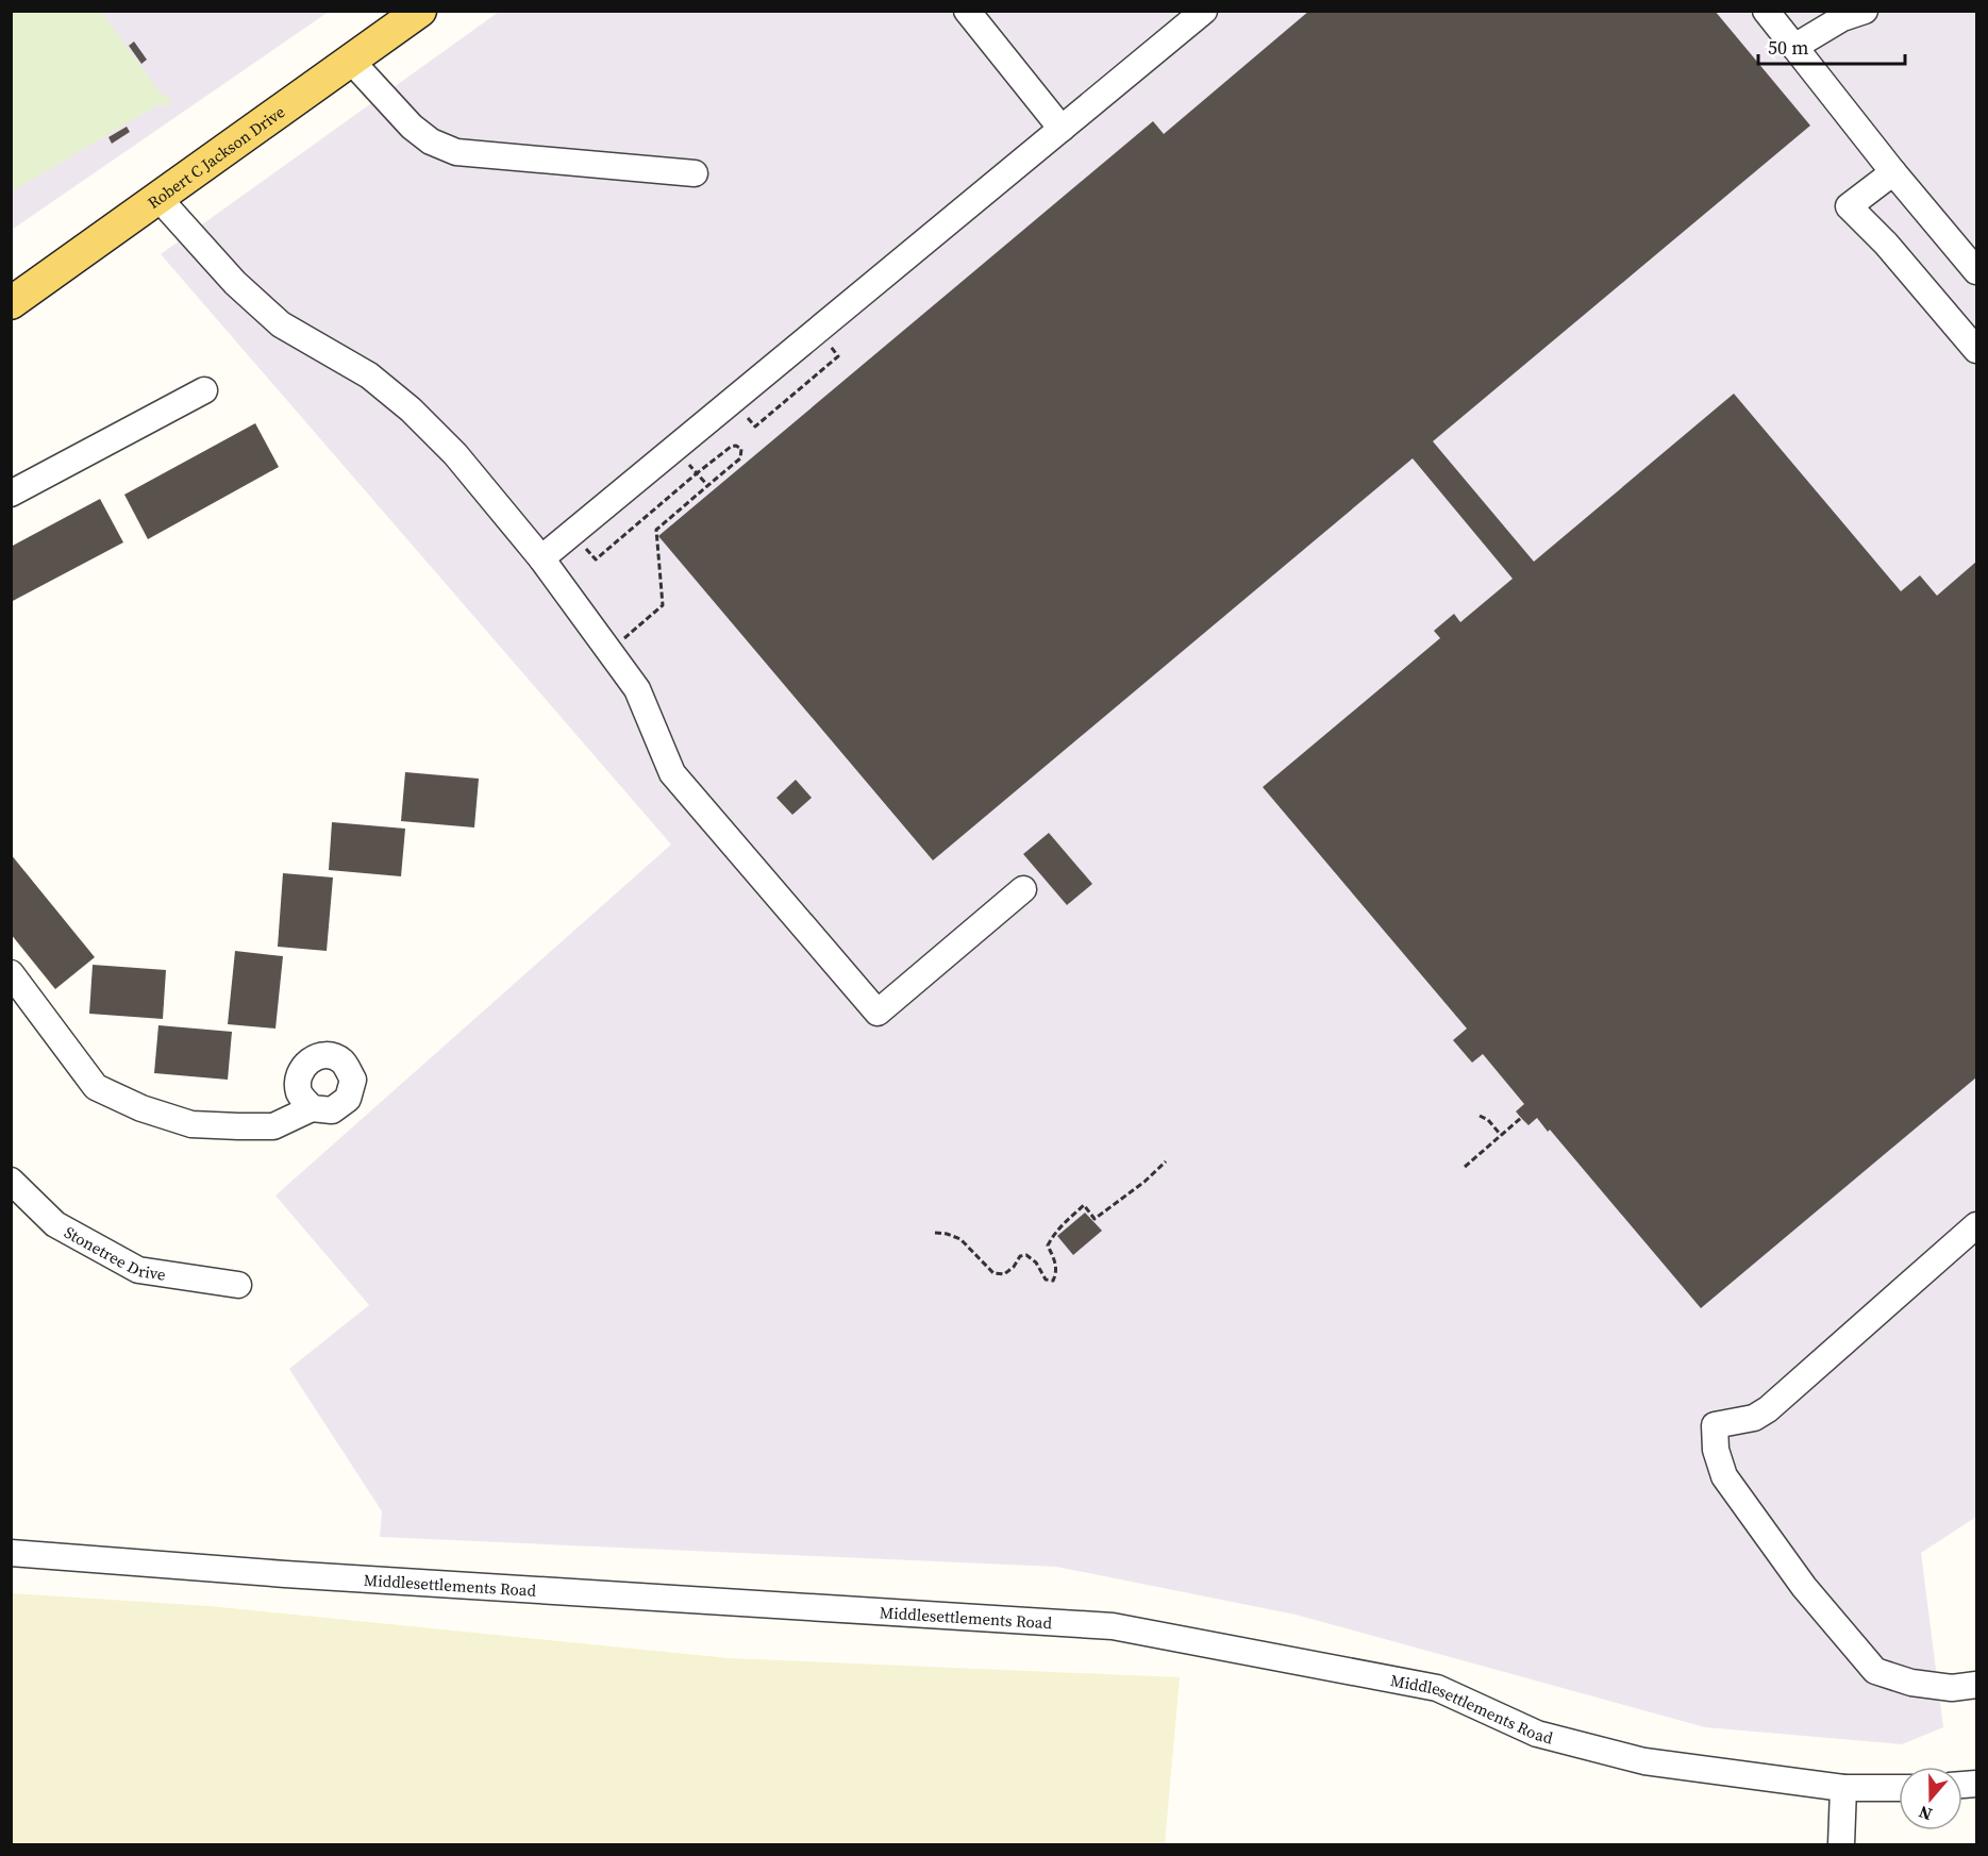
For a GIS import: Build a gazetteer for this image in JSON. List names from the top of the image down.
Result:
{
  "streets": {
    "main road": ["Robert C Jackson Drive"],
    "street": ["Stonetree Drive", "Middlesettlements Road"]
  },
  "scale_bar": "50 m",
  "north": "bottom"
}
